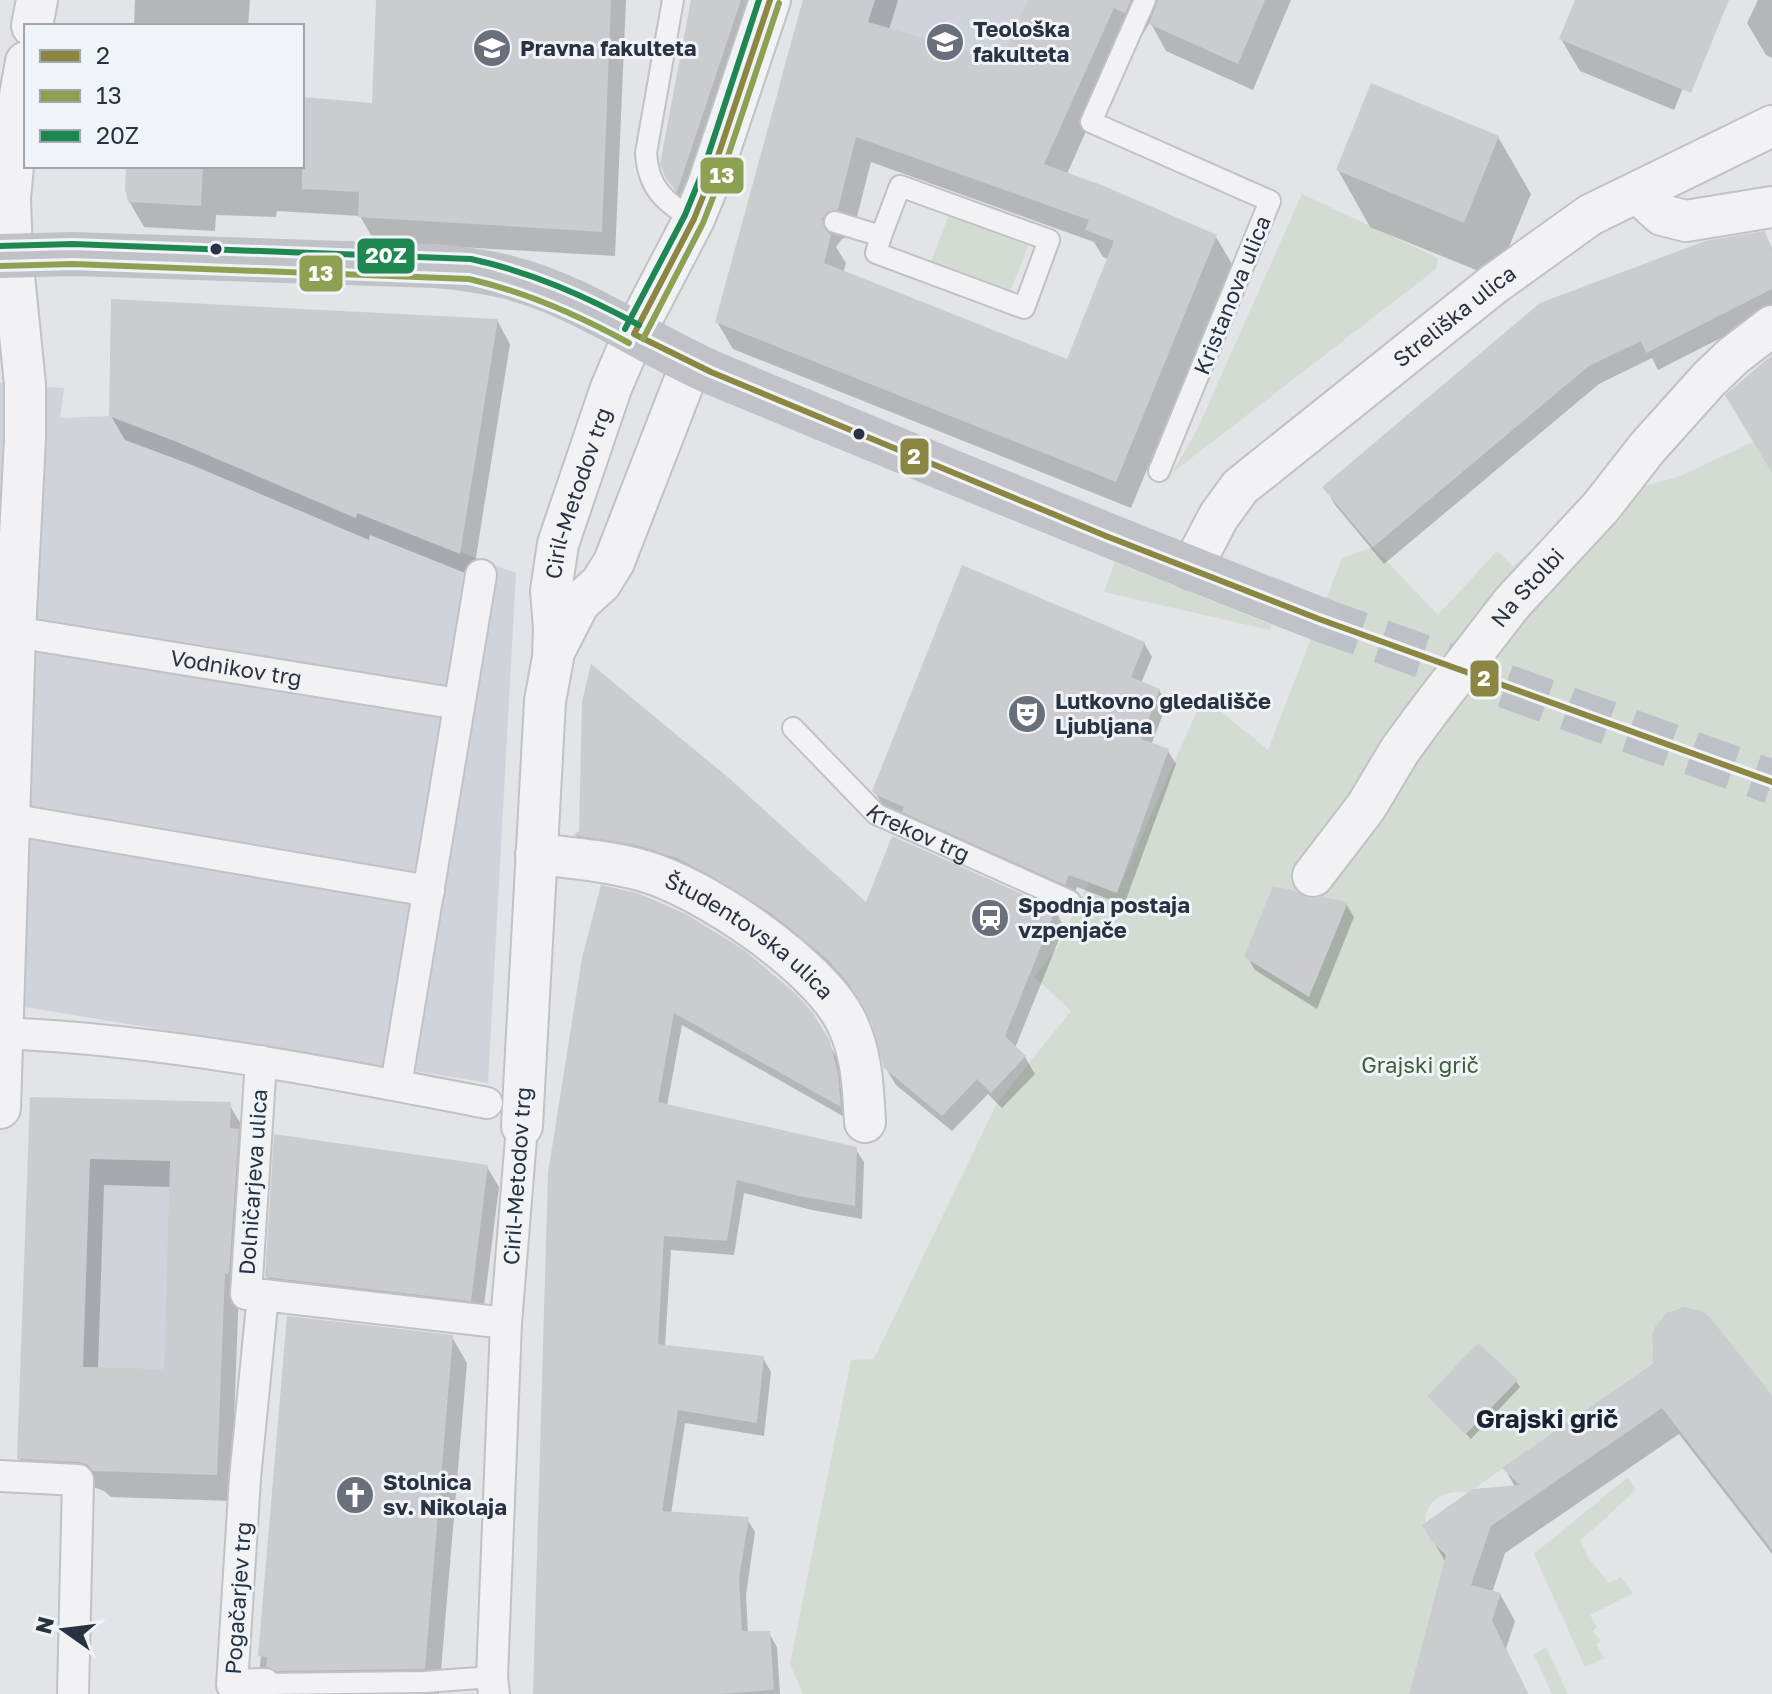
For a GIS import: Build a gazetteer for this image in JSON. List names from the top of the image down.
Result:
{
  "streets": {
    "street": [
      "Streliška ulica",
      "Ciril-Metodov trg",
      "Na Stolbi",
      "Vodnikov trg",
      "Študentovska ulica",
      "Dolničarjeva ulica",
      "Pogačarjev trg"
    ],
    "lane": ["Kristanova ulica", "Krekov trg"]
  },
  "crossings": [
    ["Ciril-Metodov trg", "Študentovska ulica"],
    ["Dolničarjeva ulica", "Pogačarjev trg"]
  ],
  "districts": ["Grajski grič"],
  "parks": ["Grajski grič"],
  "places": {
    "school or university": ["Teološka fakulteta", "Pravna fakulteta"],
    "theatre": ["Lutkovno gledališče Ljubljana"],
    "station": ["Spodnja postaja vzpenjače"],
    "church": ["Stolnica sv. Nikolaja"]
  },
  "lines": ["transit line 2", "transit line 20Z", "transit line 13"],
  "legend": ["2", "13", "20Z"],
  "north": "left"
}
